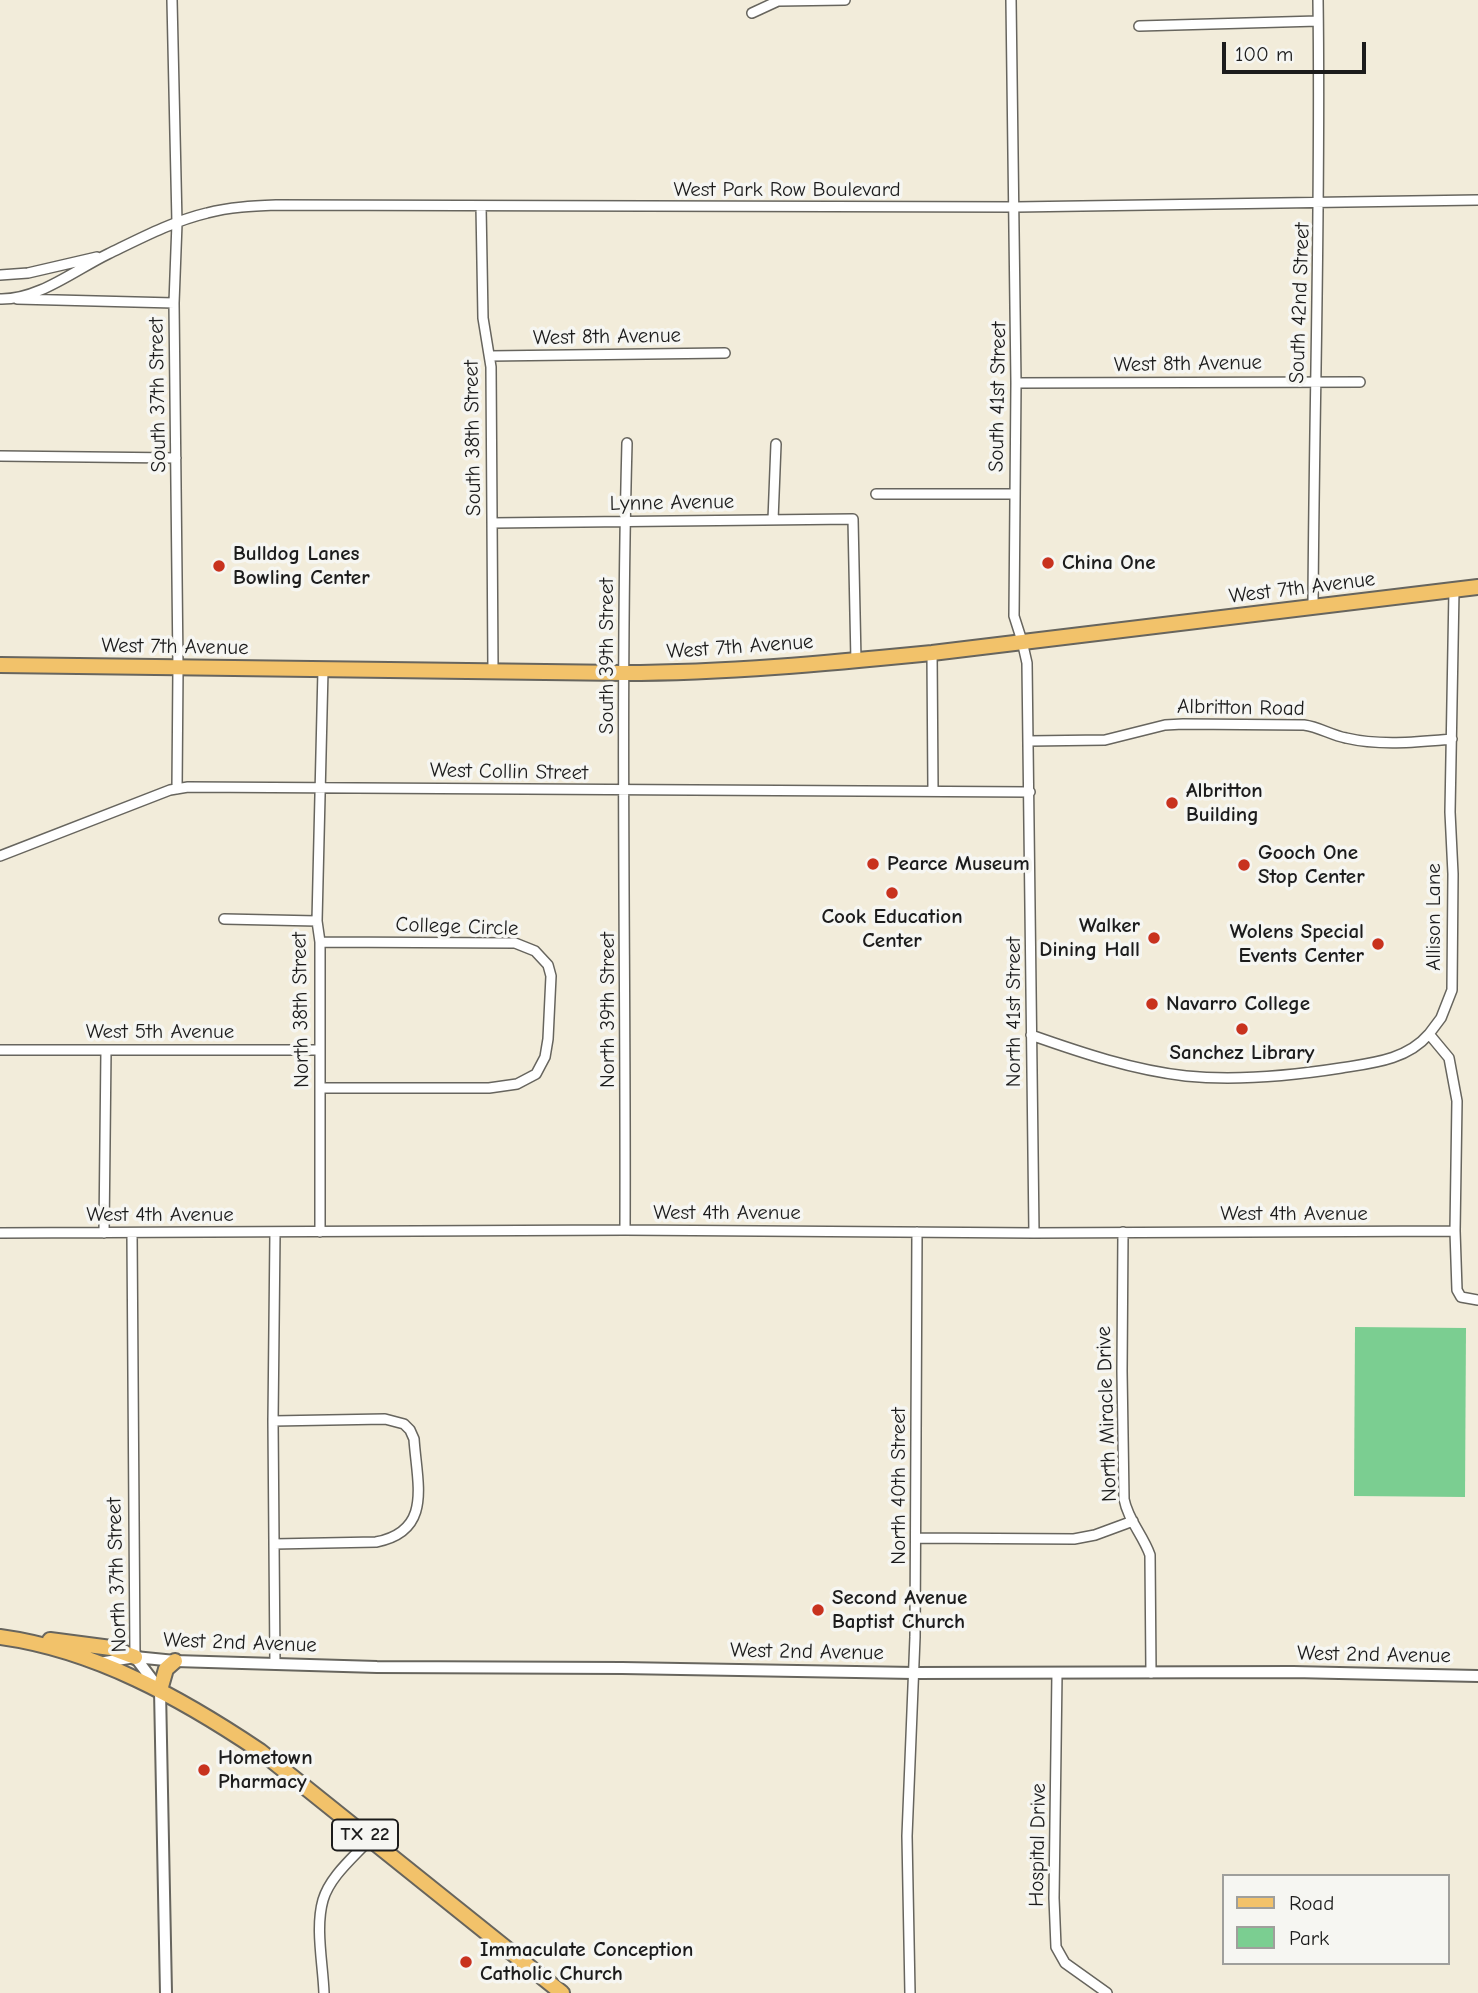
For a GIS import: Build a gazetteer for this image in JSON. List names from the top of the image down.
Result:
{
  "streets": {
    "main road": ["West 7th Avenue", "TX 22"],
    "street": [
      "West Park Row Boulevard",
      "South 42nd Street",
      "West 8th Avenue",
      "South 37th Street",
      "South 41st Street",
      "South 38th Street",
      "Lynne Avenue",
      "South 39th Street",
      "Albritton Road",
      "West Collin Street",
      "Allison Lane",
      "College Circle",
      "North 38th Street",
      "North 39th Street",
      "North 41st Street",
      "West 5th Avenue",
      "West 4th Avenue",
      "North Miracle Drive",
      "North 40th Street",
      "North 37th Street",
      "West 2nd Avenue",
      "Hospital Drive"
    ]
  },
  "crossings": [
    ["West Park Row Boulevard", "South 42nd Street"],
    ["West Park Row Boulevard", "South 37th Street"],
    ["West Park Row Boulevard", "South 41st Street"],
    ["West Park Row Boulevard", "South 38th Street"],
    ["South 42nd Street", "West 8th Avenue"],
    ["South 42nd Street", "West 7th Avenue"],
    ["West 8th Avenue", "South 41st Street"],
    ["West 8th Avenue", "South 38th Street"],
    ["South 37th Street", "West 7th Avenue"],
    ["South 37th Street", "West Collin Street"],
    ["South 41st Street", "West 7th Avenue"],
    ["South 41st Street", "Albritton Road"],
    ["South 41st Street", "West Collin Street"],
    ["South 41st Street", "North 41st Street"],
    ["South 38th Street", "Lynne Avenue"],
    ["South 38th Street", "West 7th Avenue"],
    ["Lynne Avenue", "West 7th Avenue"],
    ["Lynne Avenue", "South 39th Street"],
    ["West 7th Avenue", "South 39th Street"],
    ["West 7th Avenue", "Allison Lane"],
    ["South 39th Street", "West Collin Street"],
    ["South 39th Street", "North 39th Street"],
    ["Albritton Road", "Allison Lane"],
    ["West Collin Street", "North 38th Street"],
    ["West Collin Street", "North 39th Street"],
    ["West Collin Street", "North 41st Street"],
    ["College Circle", "North 38th Street"],
    ["North 38th Street", "West 5th Avenue"],
    ["North 38th Street", "West 4th Avenue"],
    ["North 39th Street", "West 4th Avenue"],
    ["North 41st Street", "West 4th Avenue"],
    ["West 4th Avenue", "North Miracle Drive"],
    ["West 4th Avenue", "North 40th Street"],
    ["West 4th Avenue", "North 37th Street"],
    ["North Miracle Drive", "West 2nd Avenue"],
    ["North 40th Street", "West 2nd Avenue"],
    ["North 37th Street", "West 2nd Avenue"],
    ["North 37th Street", "TX 22"],
    ["West 2nd Avenue", "TX 22"],
    ["West 2nd Avenue", "Hospital Drive"]
  ],
  "places": [
    "China One",
    "Bulldog Lanes Bowling Center",
    "Albritton Building",
    "Pearce Museum",
    "Gooch One Stop Center",
    "Cook Education Center",
    "Walker Dining Hall",
    "Wolens Special Events Center",
    "Navarro College",
    "Sanchez Library",
    "Second Avenue Baptist Church",
    "Hometown Pharmacy",
    "Immaculate Conception Catholic Church"
  ],
  "legend": ["Road", "Park"],
  "scale_bar": "100 m"
}
